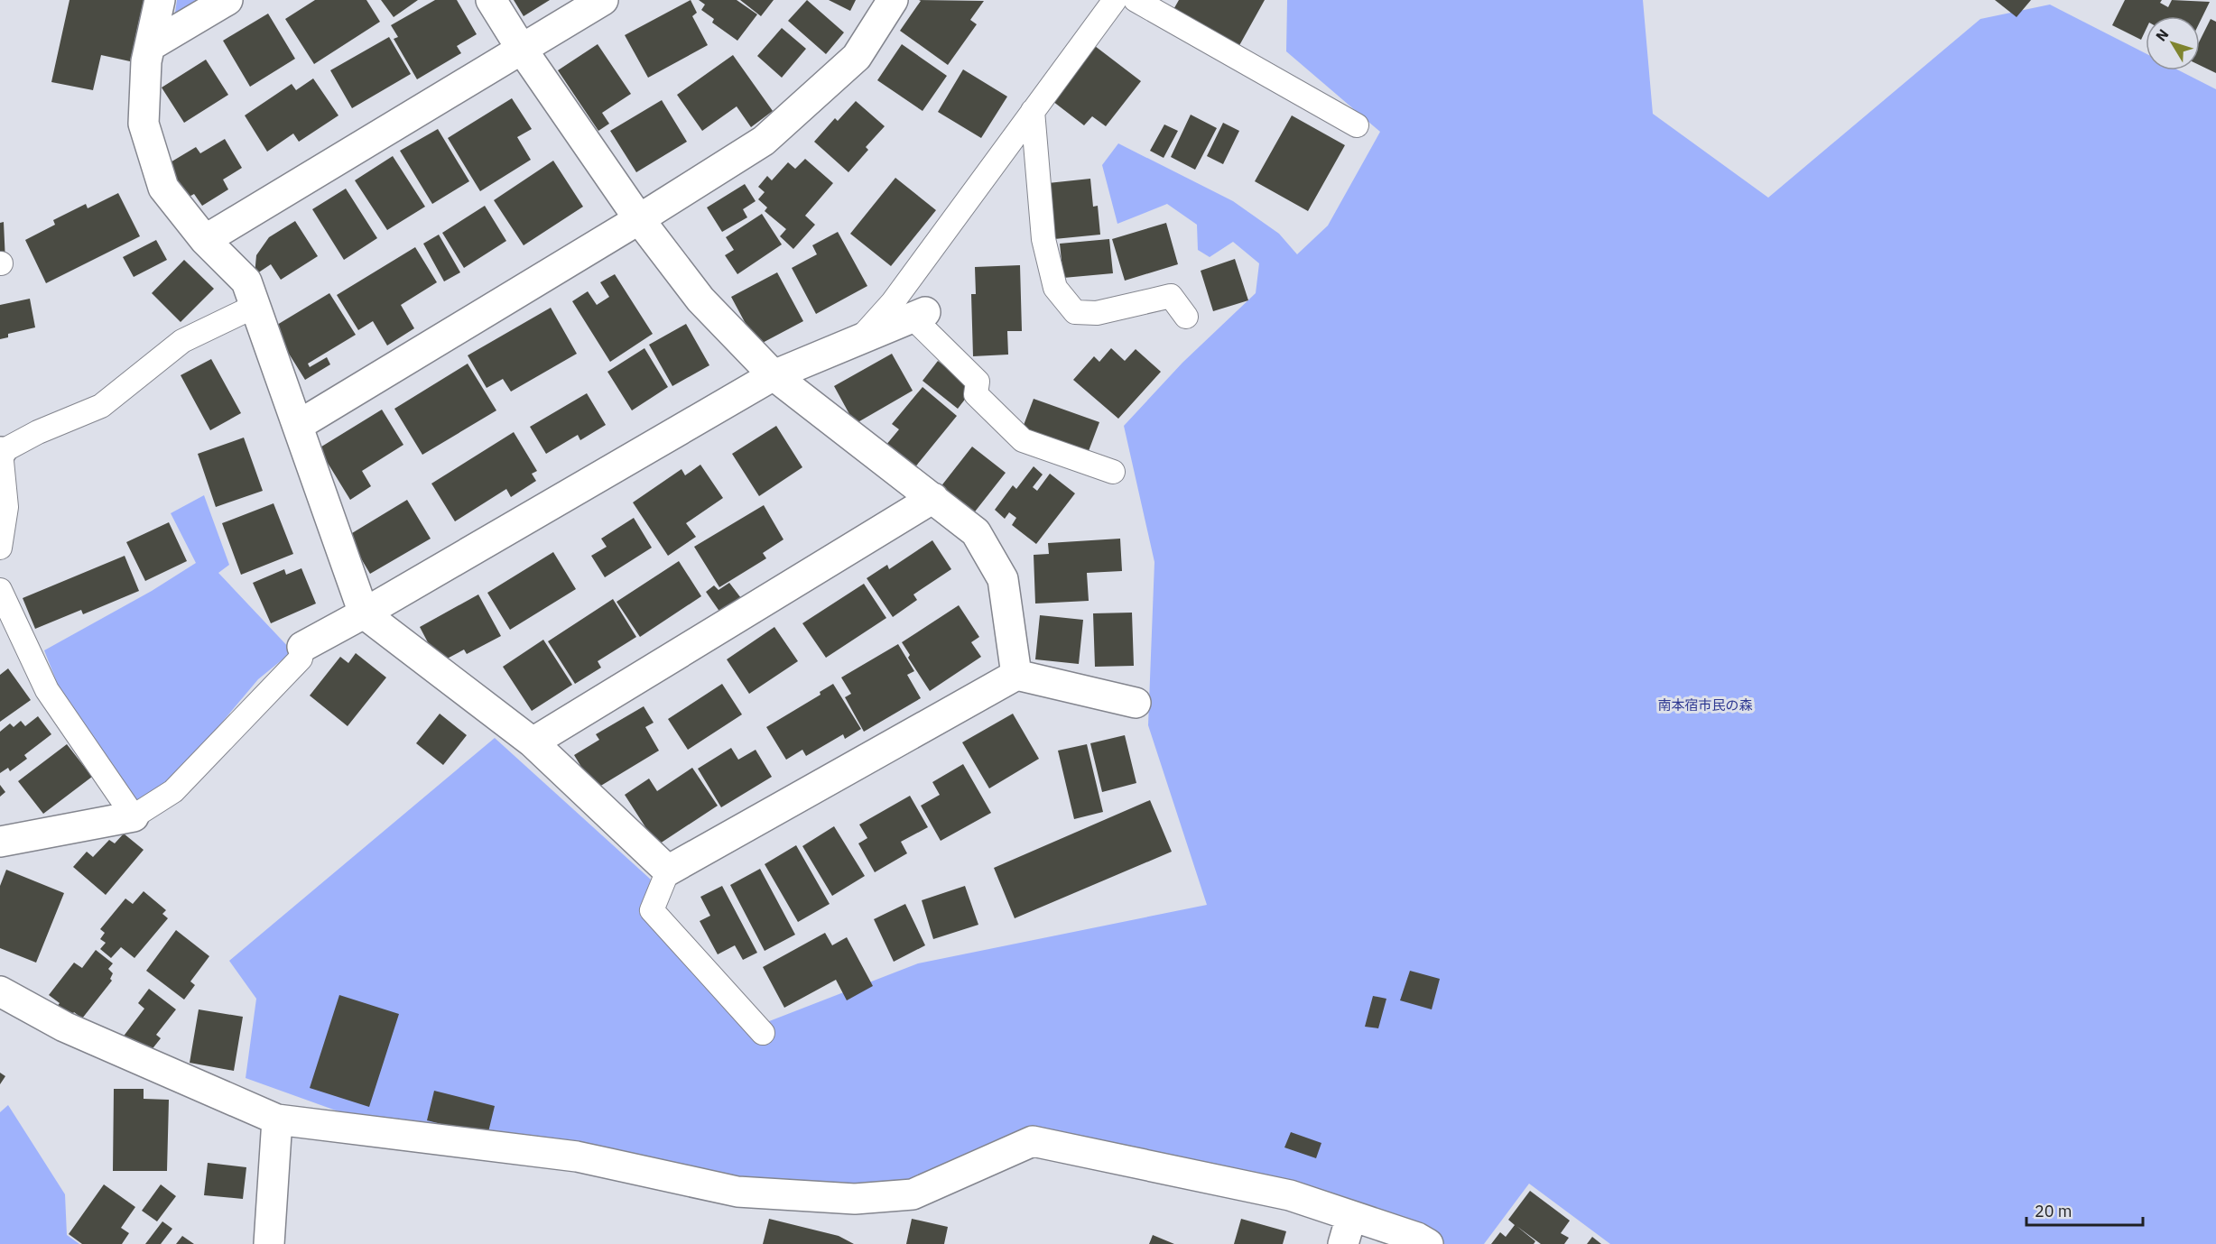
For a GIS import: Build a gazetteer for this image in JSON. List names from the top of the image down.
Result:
{
  "parks": ["南本宿市民の森"],
  "scale_bar": "20 m",
  "north": "top left"
}
